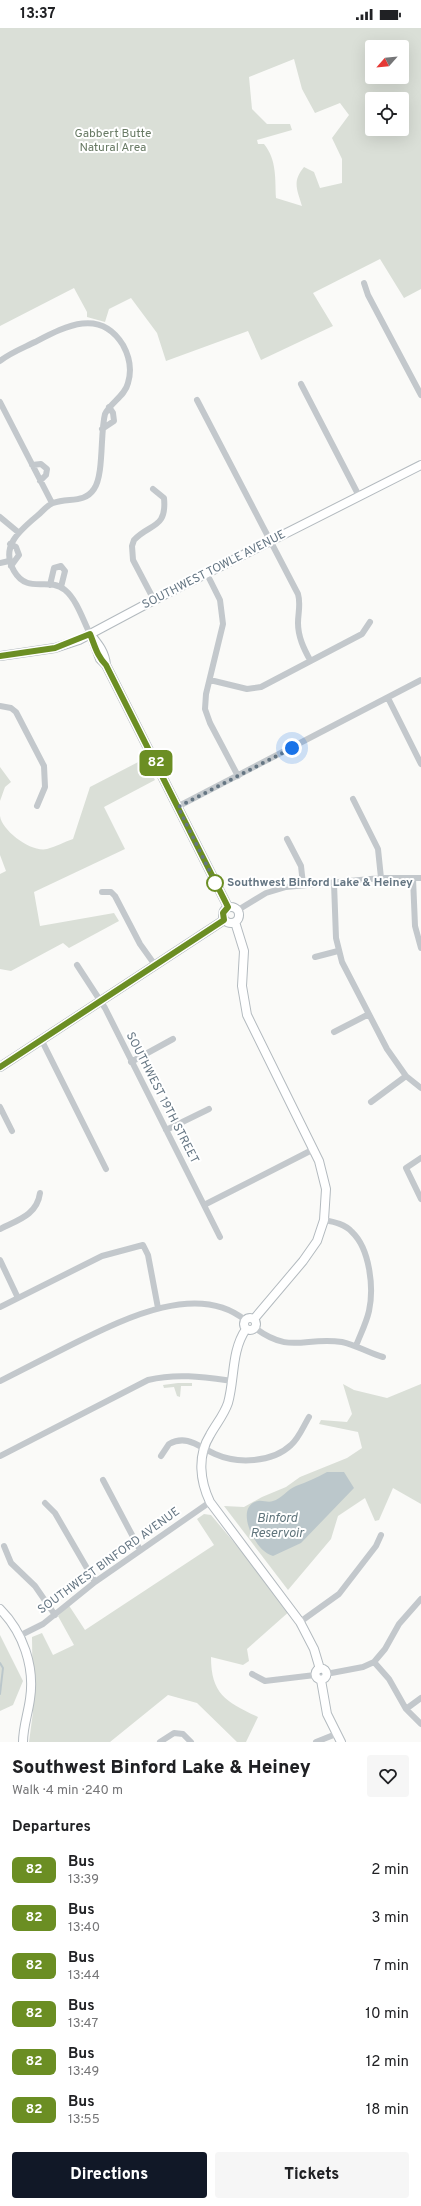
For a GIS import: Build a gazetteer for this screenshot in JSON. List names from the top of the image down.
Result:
{
  "streets": {
    "street": ["SOUTHWEST TOWLE AVENUE", "SOUTHWEST 19TH STREET", "SOUTHWEST BINFORD AVENUE"]
  },
  "water": ["Binford Reservoir"],
  "parks": ["Gabbert Butte Natural Area"],
  "places": ["Southwest Binford Lake & Heiney"],
  "lines": ["bus line 82"],
  "north": "bottom left",
  "page": {
    "status": "13:37",
    "on_map": "82",
    "heading": [
      ["Southwest Binford Lake & Heiney", "Walk · 4 min · 240 m"],
      "Departures"
    ],
    "list": [
      {
        "mark": "82",
        "name": "Bus",
        "note": "13:39",
        "value": "2 min"
      },
      {
        "mark": "82",
        "name": "Bus",
        "note": "13:40",
        "value": "3 min"
      },
      {
        "mark": "82",
        "name": "Bus",
        "note": "13:44",
        "value": "7 min"
      },
      {
        "mark": "82",
        "name": "Bus",
        "note": "13:47",
        "value": "10 min"
      },
      {
        "mark": "82",
        "name": "Bus",
        "note": "13:49",
        "value": "12 min"
      },
      {
        "mark": "82",
        "name": "Bus",
        "note": "13:55",
        "value": "18 min"
      }
    ],
    "buttons": ["Directions", "Tickets"]
  }
}
